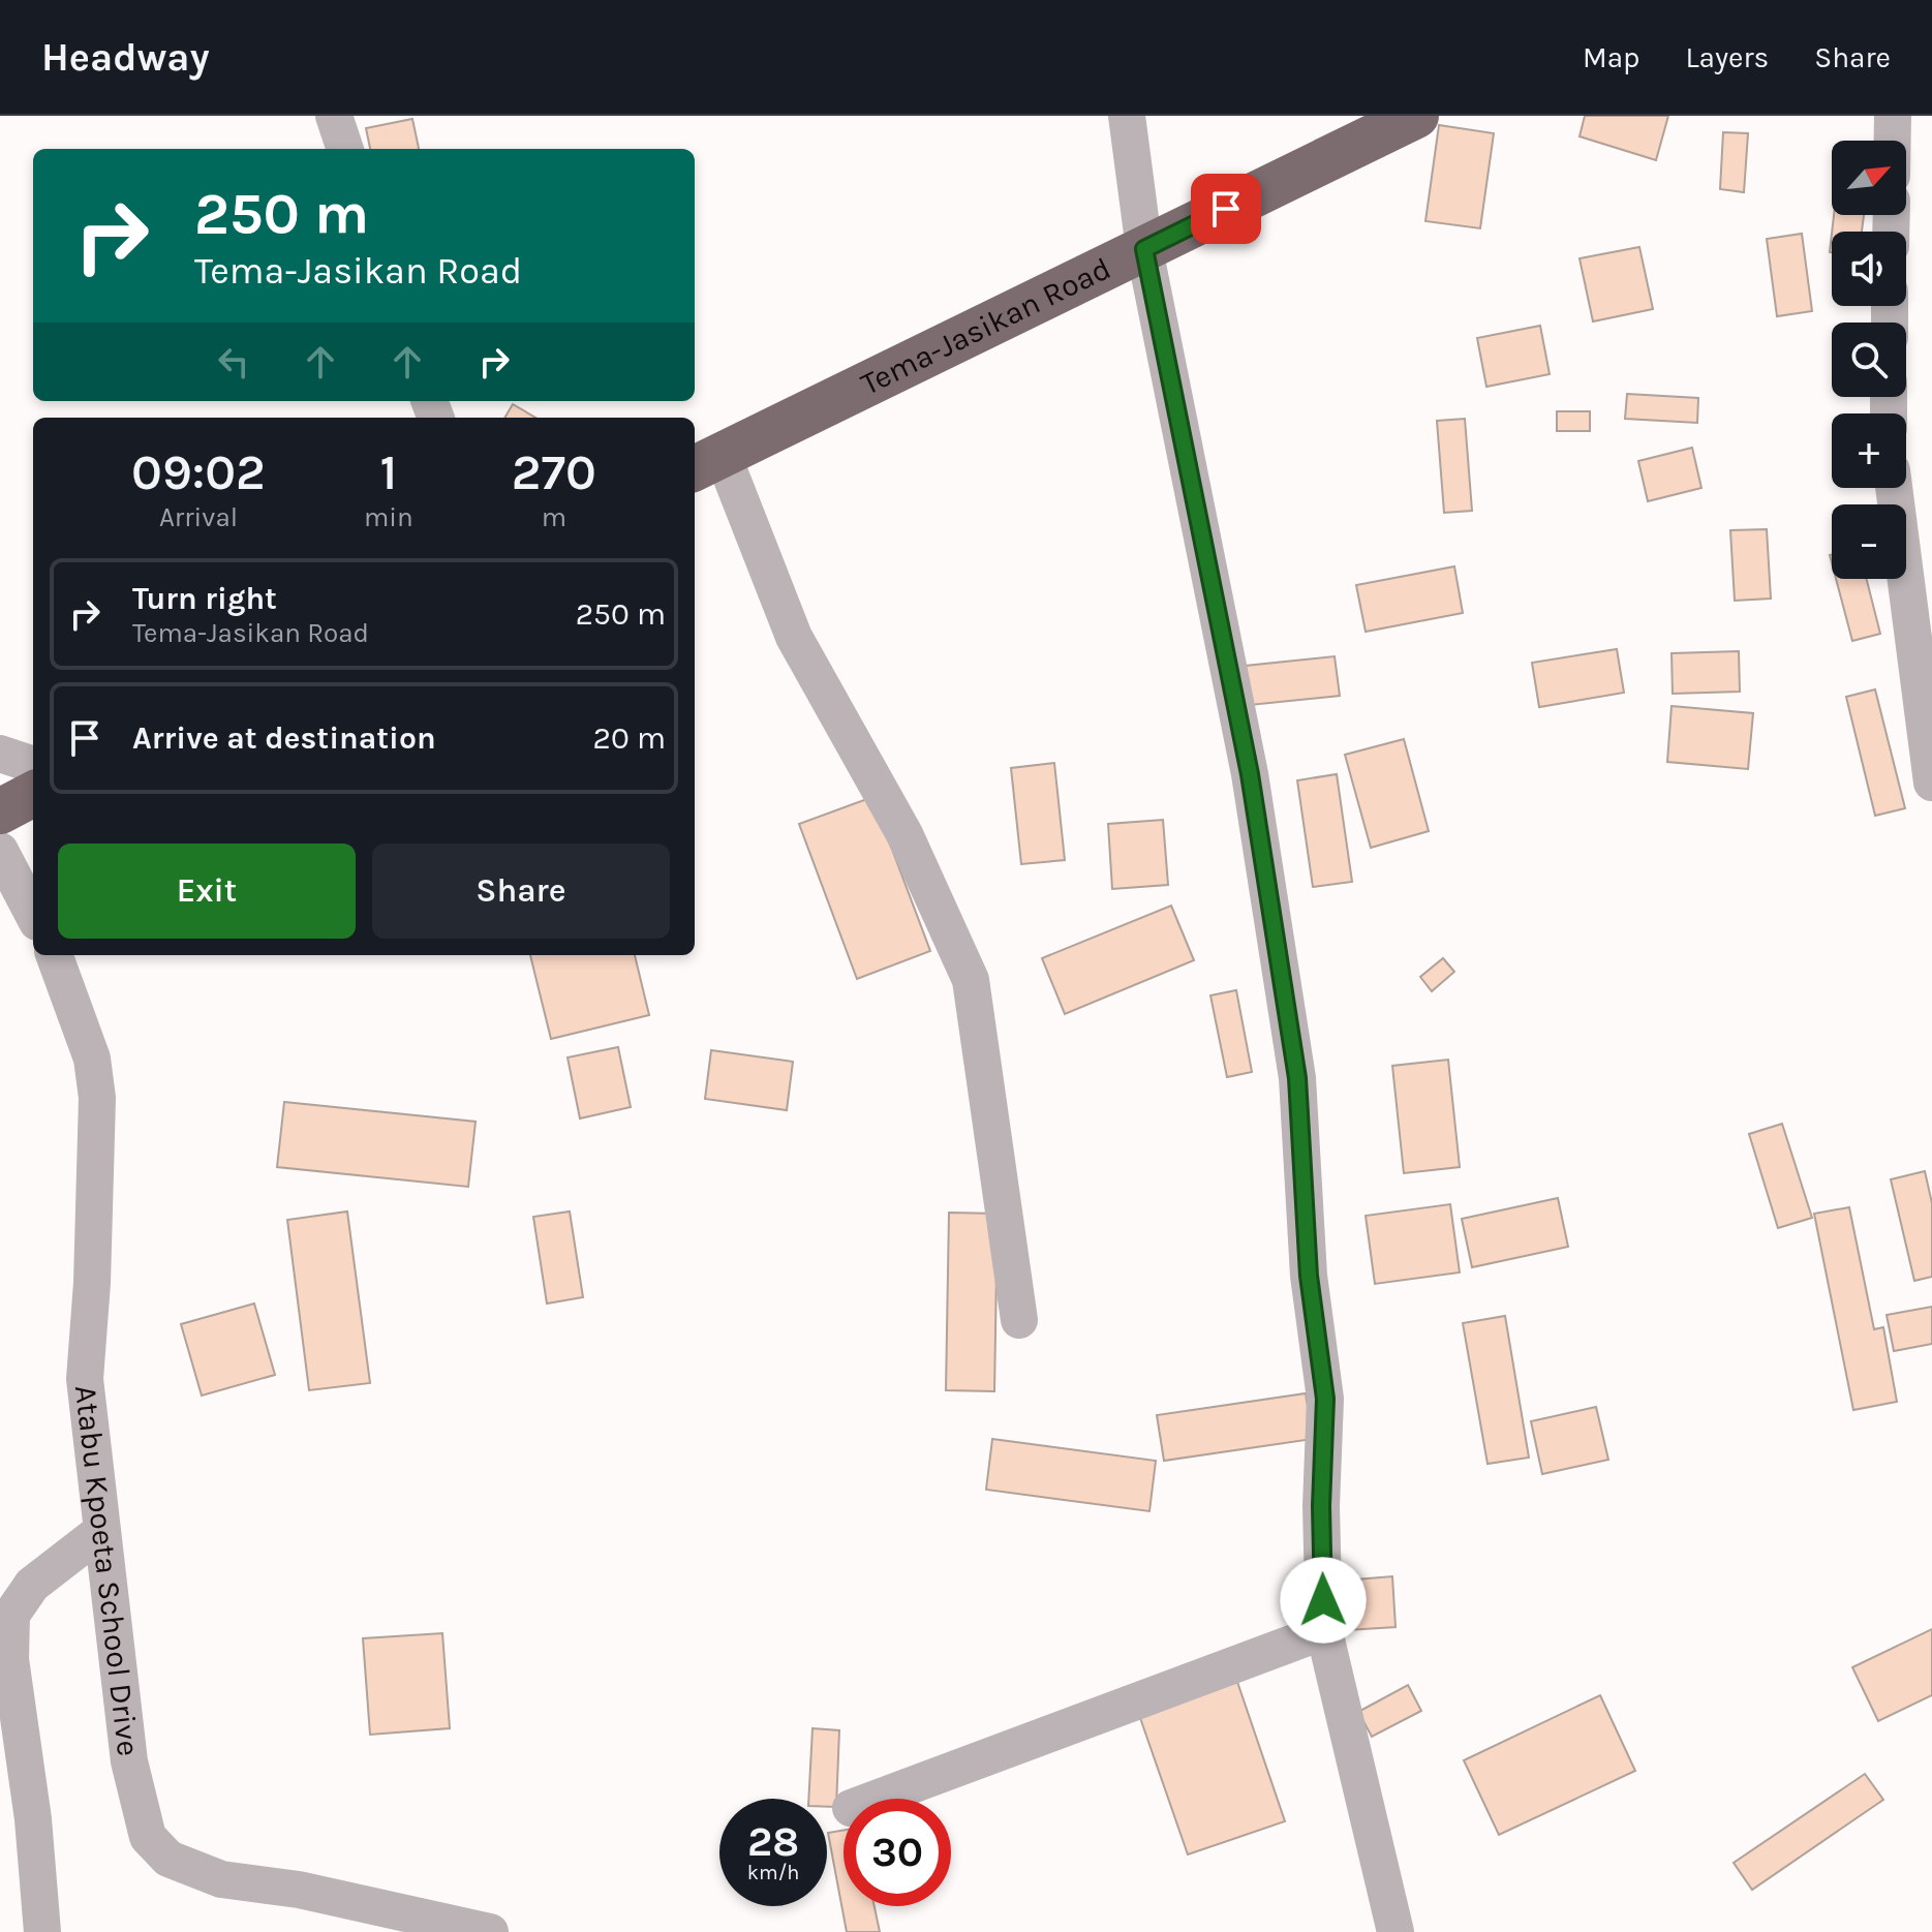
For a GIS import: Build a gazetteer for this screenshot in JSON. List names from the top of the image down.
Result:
{
  "streets": {
    "highway": ["Tema-Jasikan Road"],
    "street": ["Atabu Kpoeta School Drive"]
  },
  "north": "top right",
  "page": {
    "header": "Headway",
    "nav": ["Map", "Layers", "Share"],
    "map_buttons": ["+", "−"],
    "turn": ["250 m", "Tema-Jasikan Road"],
    "eta": [
      "09:02",
      "Arrival",
      "1",
      "min",
      "270",
      "m"
    ],
    "list": [
      {
        "name": "Turn right",
        "note": "Tema-Jasikan Road",
        "value": "250 m"
      },
      {
        "name": "Arrive at destination",
        "value": "20 m"
      }
    ],
    "buttons": ["Exit", "Share"],
    "speed": "28 km/h",
    "limit": "30"
  }
}
